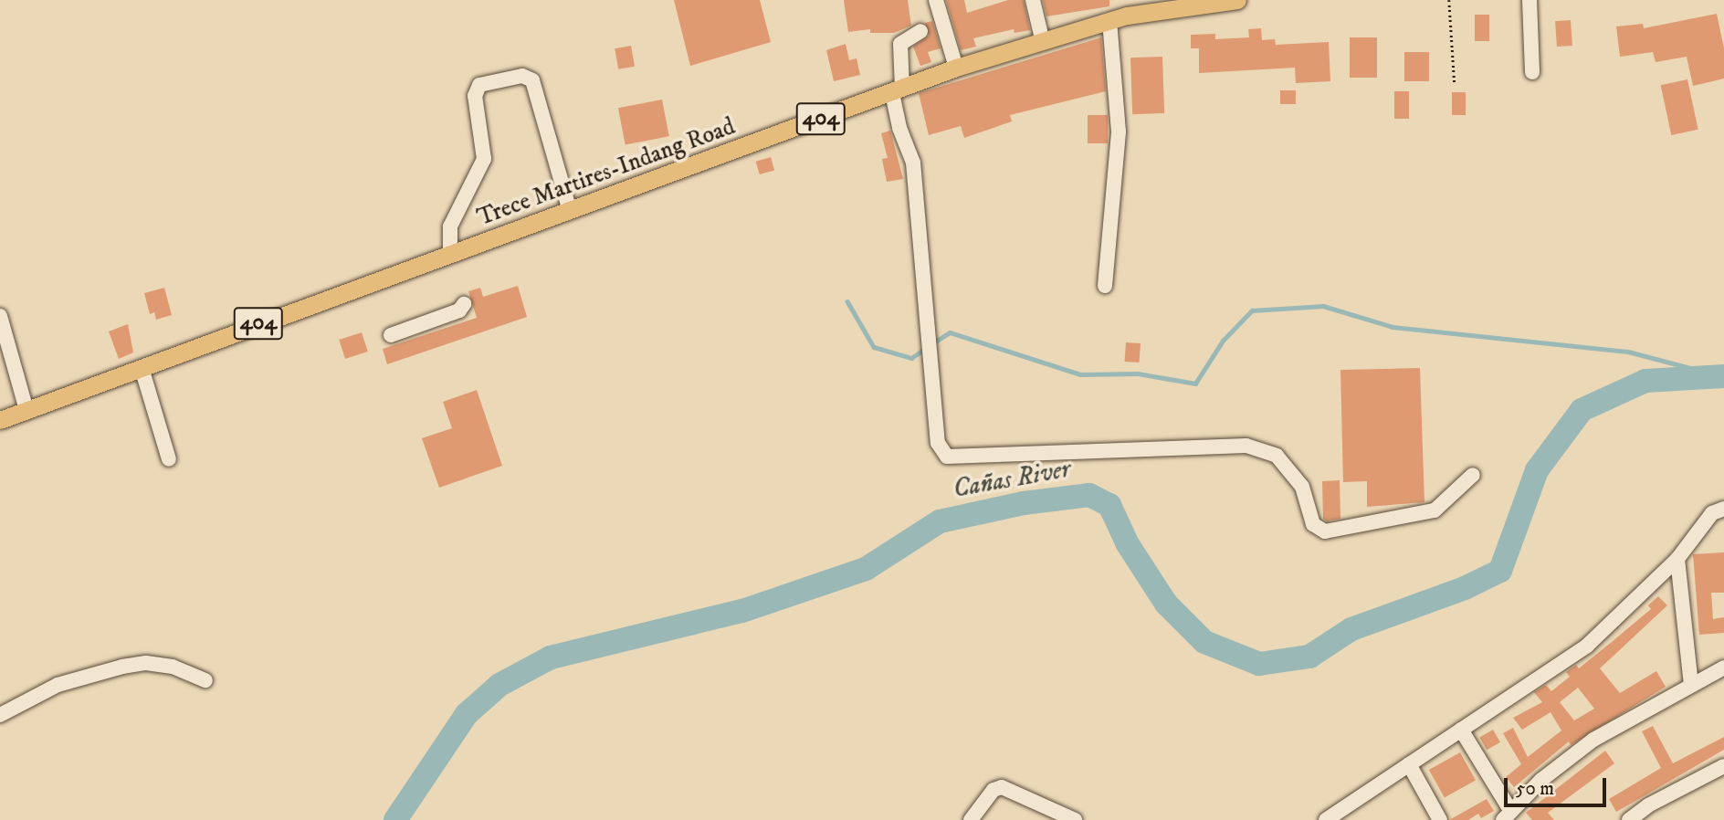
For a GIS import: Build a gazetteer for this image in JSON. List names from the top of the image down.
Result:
{
  "streets": {
    "main road": ["404", "Trece Martires-Indang Road"]
  },
  "water": ["Cañas River"],
  "scale_bar": "50 m"
}
